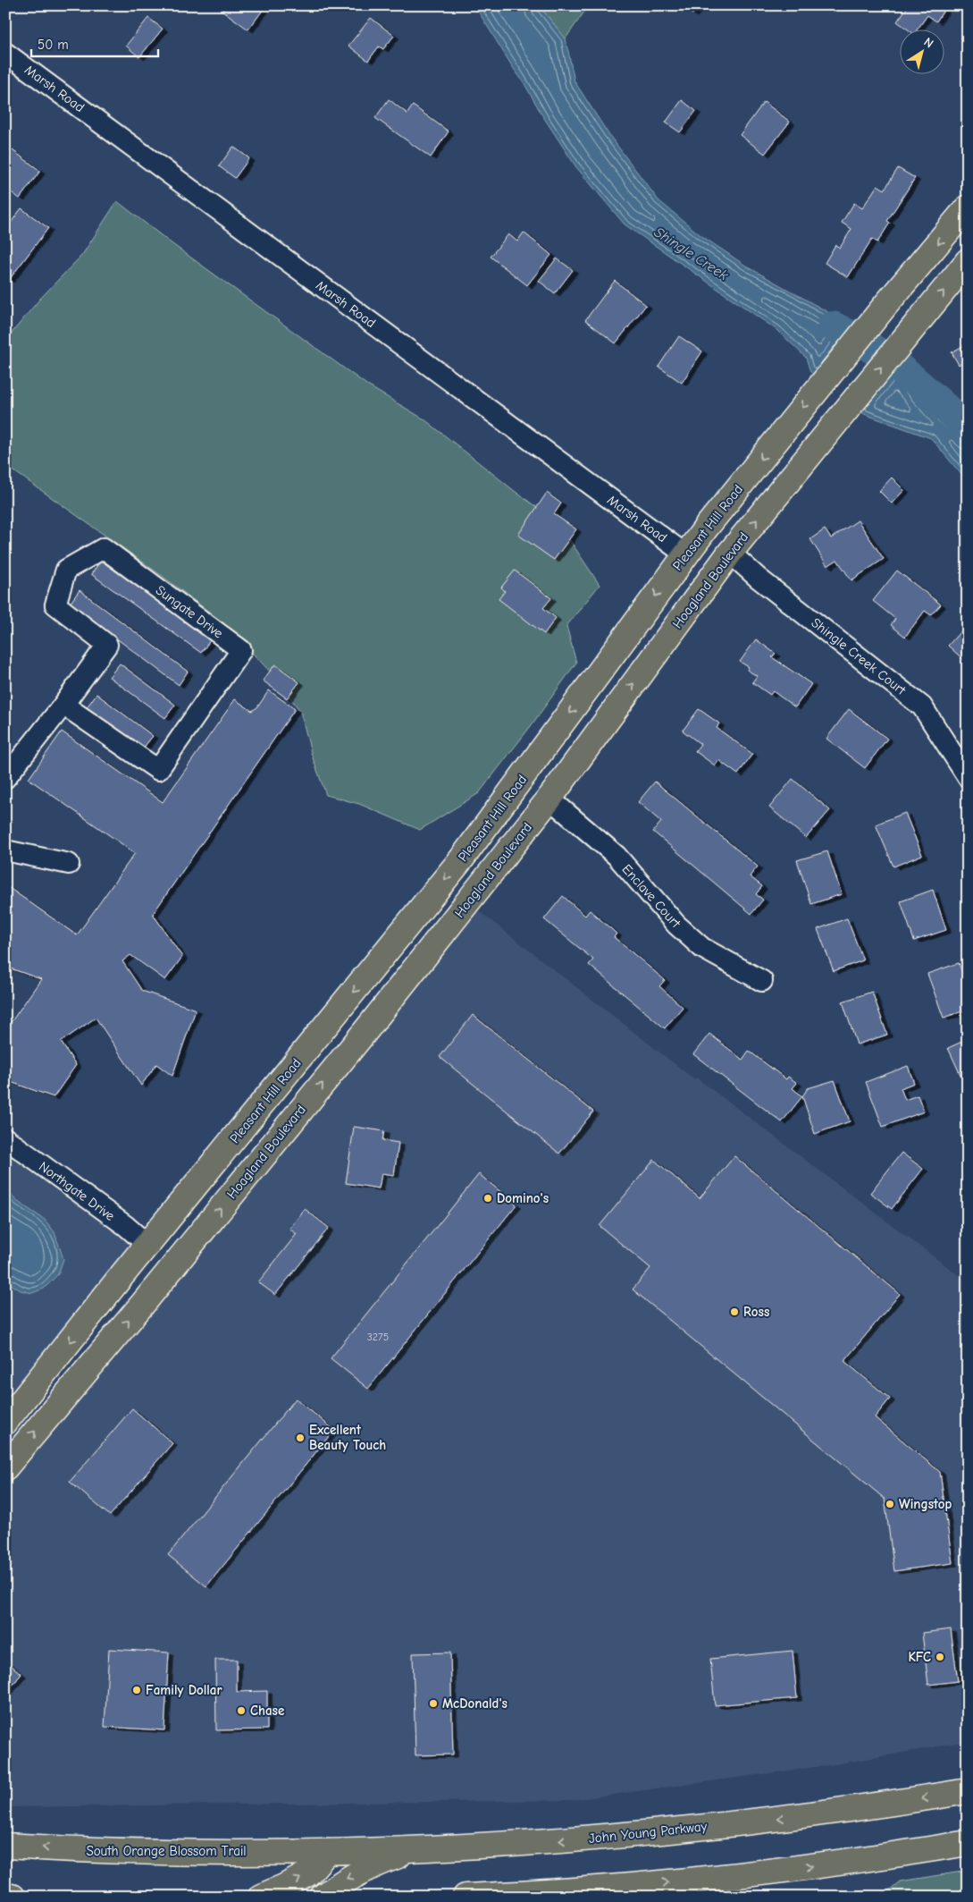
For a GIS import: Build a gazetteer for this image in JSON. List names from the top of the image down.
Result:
{
  "streets": {
    "main road": [
      "Pleasant Hill Road",
      "Hoagland Boulevard",
      "John Young Parkway",
      "South Orange Blossom Trail"
    ],
    "street": [
      "Marsh Road",
      "Sungate Drive",
      "Shingle Creek Court",
      "Enclave Court",
      "Northgate Drive"
    ]
  },
  "crossings": [
    ["Marsh Road", "Pleasant Hill Road"],
    ["Pleasant Hill Road", "Northgate Drive"],
    ["Hoagland Boulevard", "Shingle Creek Court"],
    ["Hoagland Boulevard", "Enclave Court"],
    ["John Young Parkway", "South Orange Blossom Trail"]
  ],
  "one_way": ["Pleasant Hill Road", "Hoagland Boulevard", "South Orange Blossom Trail"],
  "water": ["Shingle Creek"],
  "places": [
    "Domino's",
    "Ross",
    "Excellent Beauty Touch",
    "Wingstop",
    "KFC",
    "Family Dollar",
    "McDonald's",
    "Chase"
  ],
  "house_numbers": ["3275"],
  "scale_bar": "50 m",
  "north": "top right"
}
